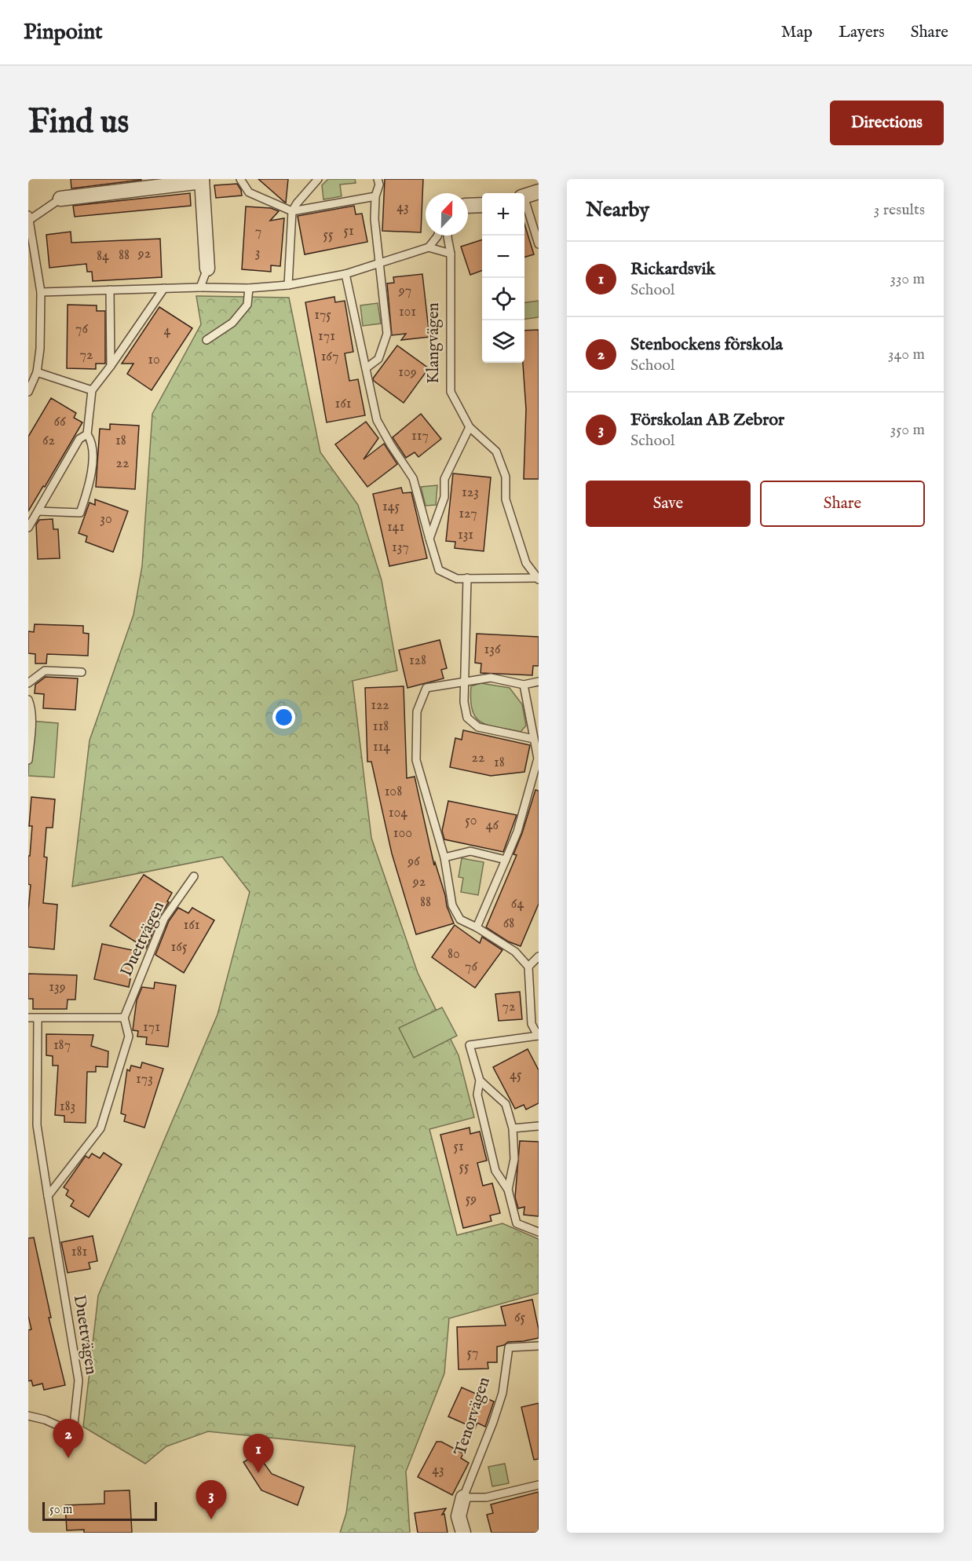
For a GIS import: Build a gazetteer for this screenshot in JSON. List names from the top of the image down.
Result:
{
  "streets": {
    "street": ["Tenorvägen"],
    "lane": ["Klangvägen", "Duettvägen"]
  },
  "house_numbers": [
    "43",
    "51",
    "7",
    "55",
    "3",
    "92",
    "88",
    "84",
    "97",
    "101",
    "175",
    "76",
    "4",
    "171",
    "72",
    "167",
    "10",
    "109",
    "161",
    "66",
    "117",
    "62",
    "18",
    "22",
    "123",
    "145",
    "127",
    "30",
    "141",
    "131",
    "137",
    "136",
    "128",
    "122",
    "118",
    "114",
    "22",
    "18",
    "108",
    "104",
    "50",
    "46",
    "100",
    "96",
    "92",
    "88",
    "64",
    "68",
    "161",
    "165",
    "80",
    "76",
    "139",
    "72",
    "171",
    "187",
    "45",
    "173",
    "183",
    "51",
    "55",
    "59",
    "181",
    "65",
    "57",
    "43"
  ],
  "scale_bar": "50 m",
  "north": "top",
  "page": {
    "header": "Pinpoint",
    "nav": ["Map", "Layers", "Share"],
    "buttons": [
      "Directions",
      ["Save", "Share"]
    ],
    "title": "Find us",
    "heading": ["Nearby", "3 results"],
    "map_buttons": ["+", "−"],
    "list": [
      {
        "mark": "1",
        "name": "Rickardsvik",
        "note": "School",
        "value": "330 m"
      },
      {
        "mark": "2",
        "name": "Stenbockens förskola",
        "note": "School",
        "value": "340 m"
      },
      {
        "mark": "3",
        "name": "Förskolan AB Zebror",
        "note": "School",
        "value": "350 m"
      }
    ],
    "pins": ["2", "1", "3"],
    "scale": "50 m"
  }
}
